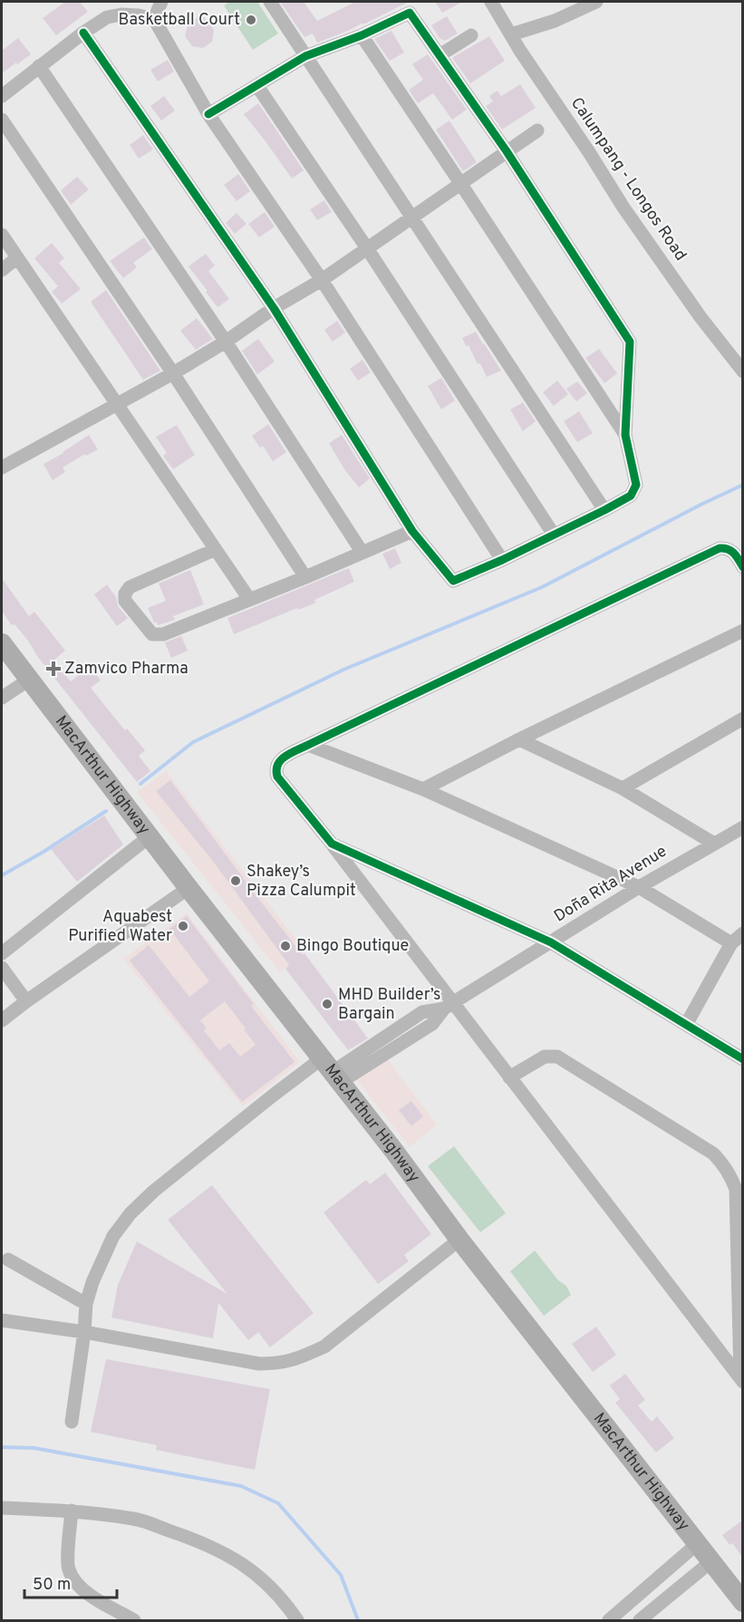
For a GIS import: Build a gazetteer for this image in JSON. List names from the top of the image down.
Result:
{
  "streets": {
    "highway": ["MacArthur Highway"],
    "street": ["Calumpang - Longos Road", "Doña Rita Avenue"]
  },
  "crossings": [
    ["MacArthur Highway", "Doña Rita Avenue"]
  ],
  "places": {
    "other": [
      "Basketball Court",
      "Shakey’s Pizza Calumpit",
      "Aquabest Purified Water",
      "Bingo Boutique",
      "MHD Builder’s Bargain"
    ],
    "health": ["Zamvico Pharma"]
  },
  "scale_bar": "50 m"
}
